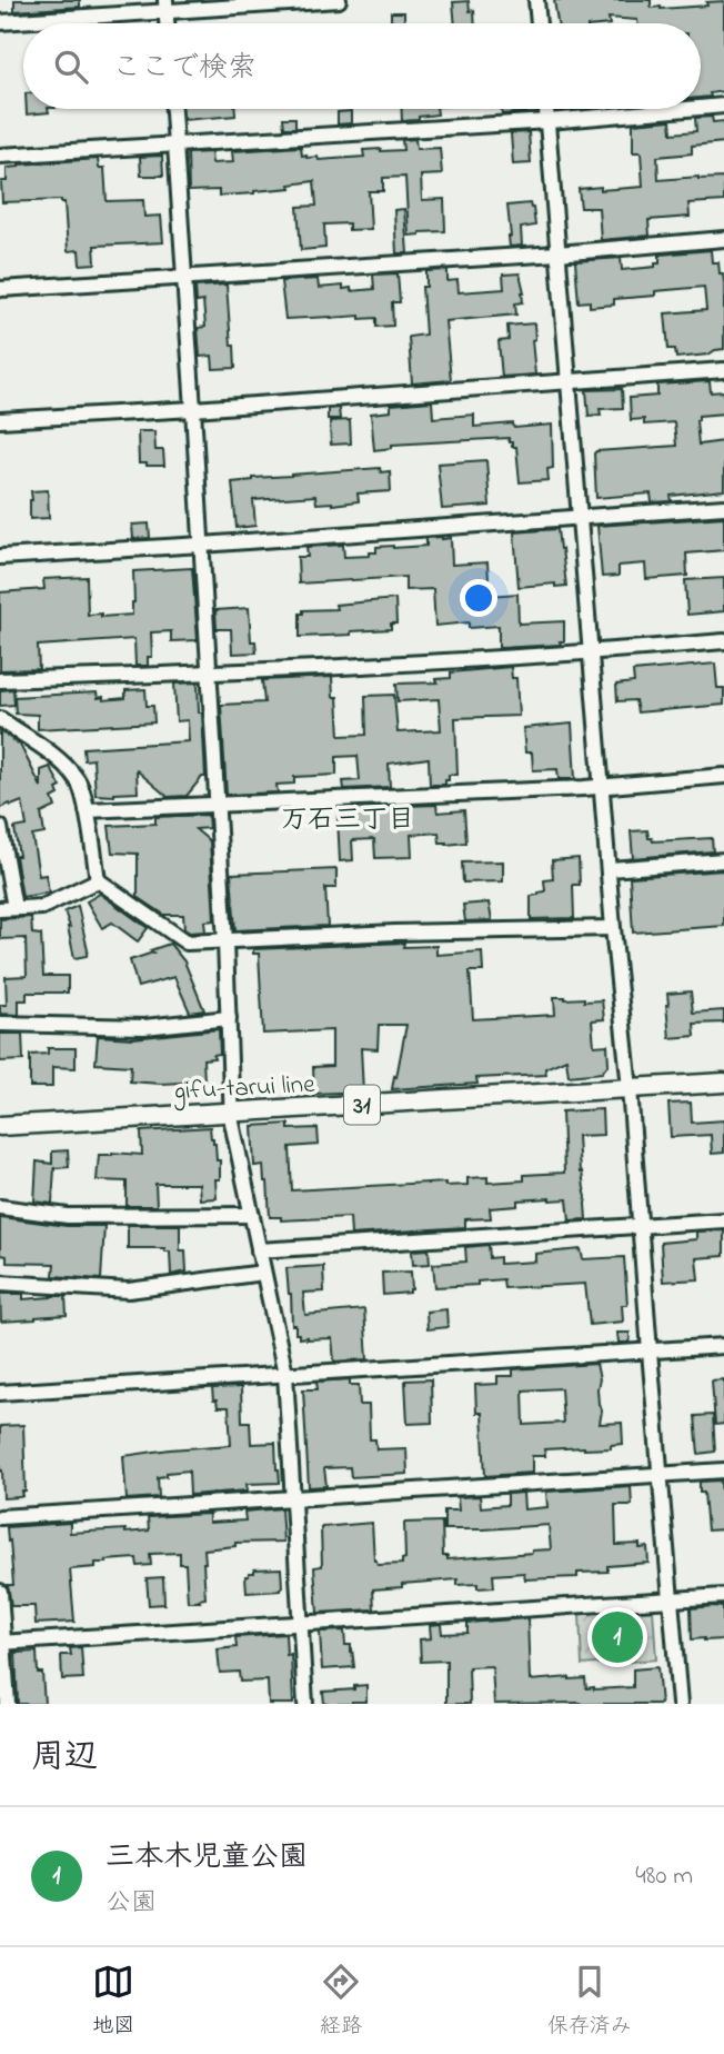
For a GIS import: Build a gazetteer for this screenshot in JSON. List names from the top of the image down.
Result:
{
  "streets": {
    "main road": ["gifu-tarui line", "31"]
  },
  "districts": ["万石三丁目"],
  "page": {
    "search": "ここで検索",
    "pins": "1",
    "heading": "周辺",
    "list": [
      {
        "mark": "1",
        "name": "三本木児童公園",
        "note": "公園",
        "value": "480 m"
      }
    ],
    "nav": ["地図", "経路", "保存済み"]
  }
}
